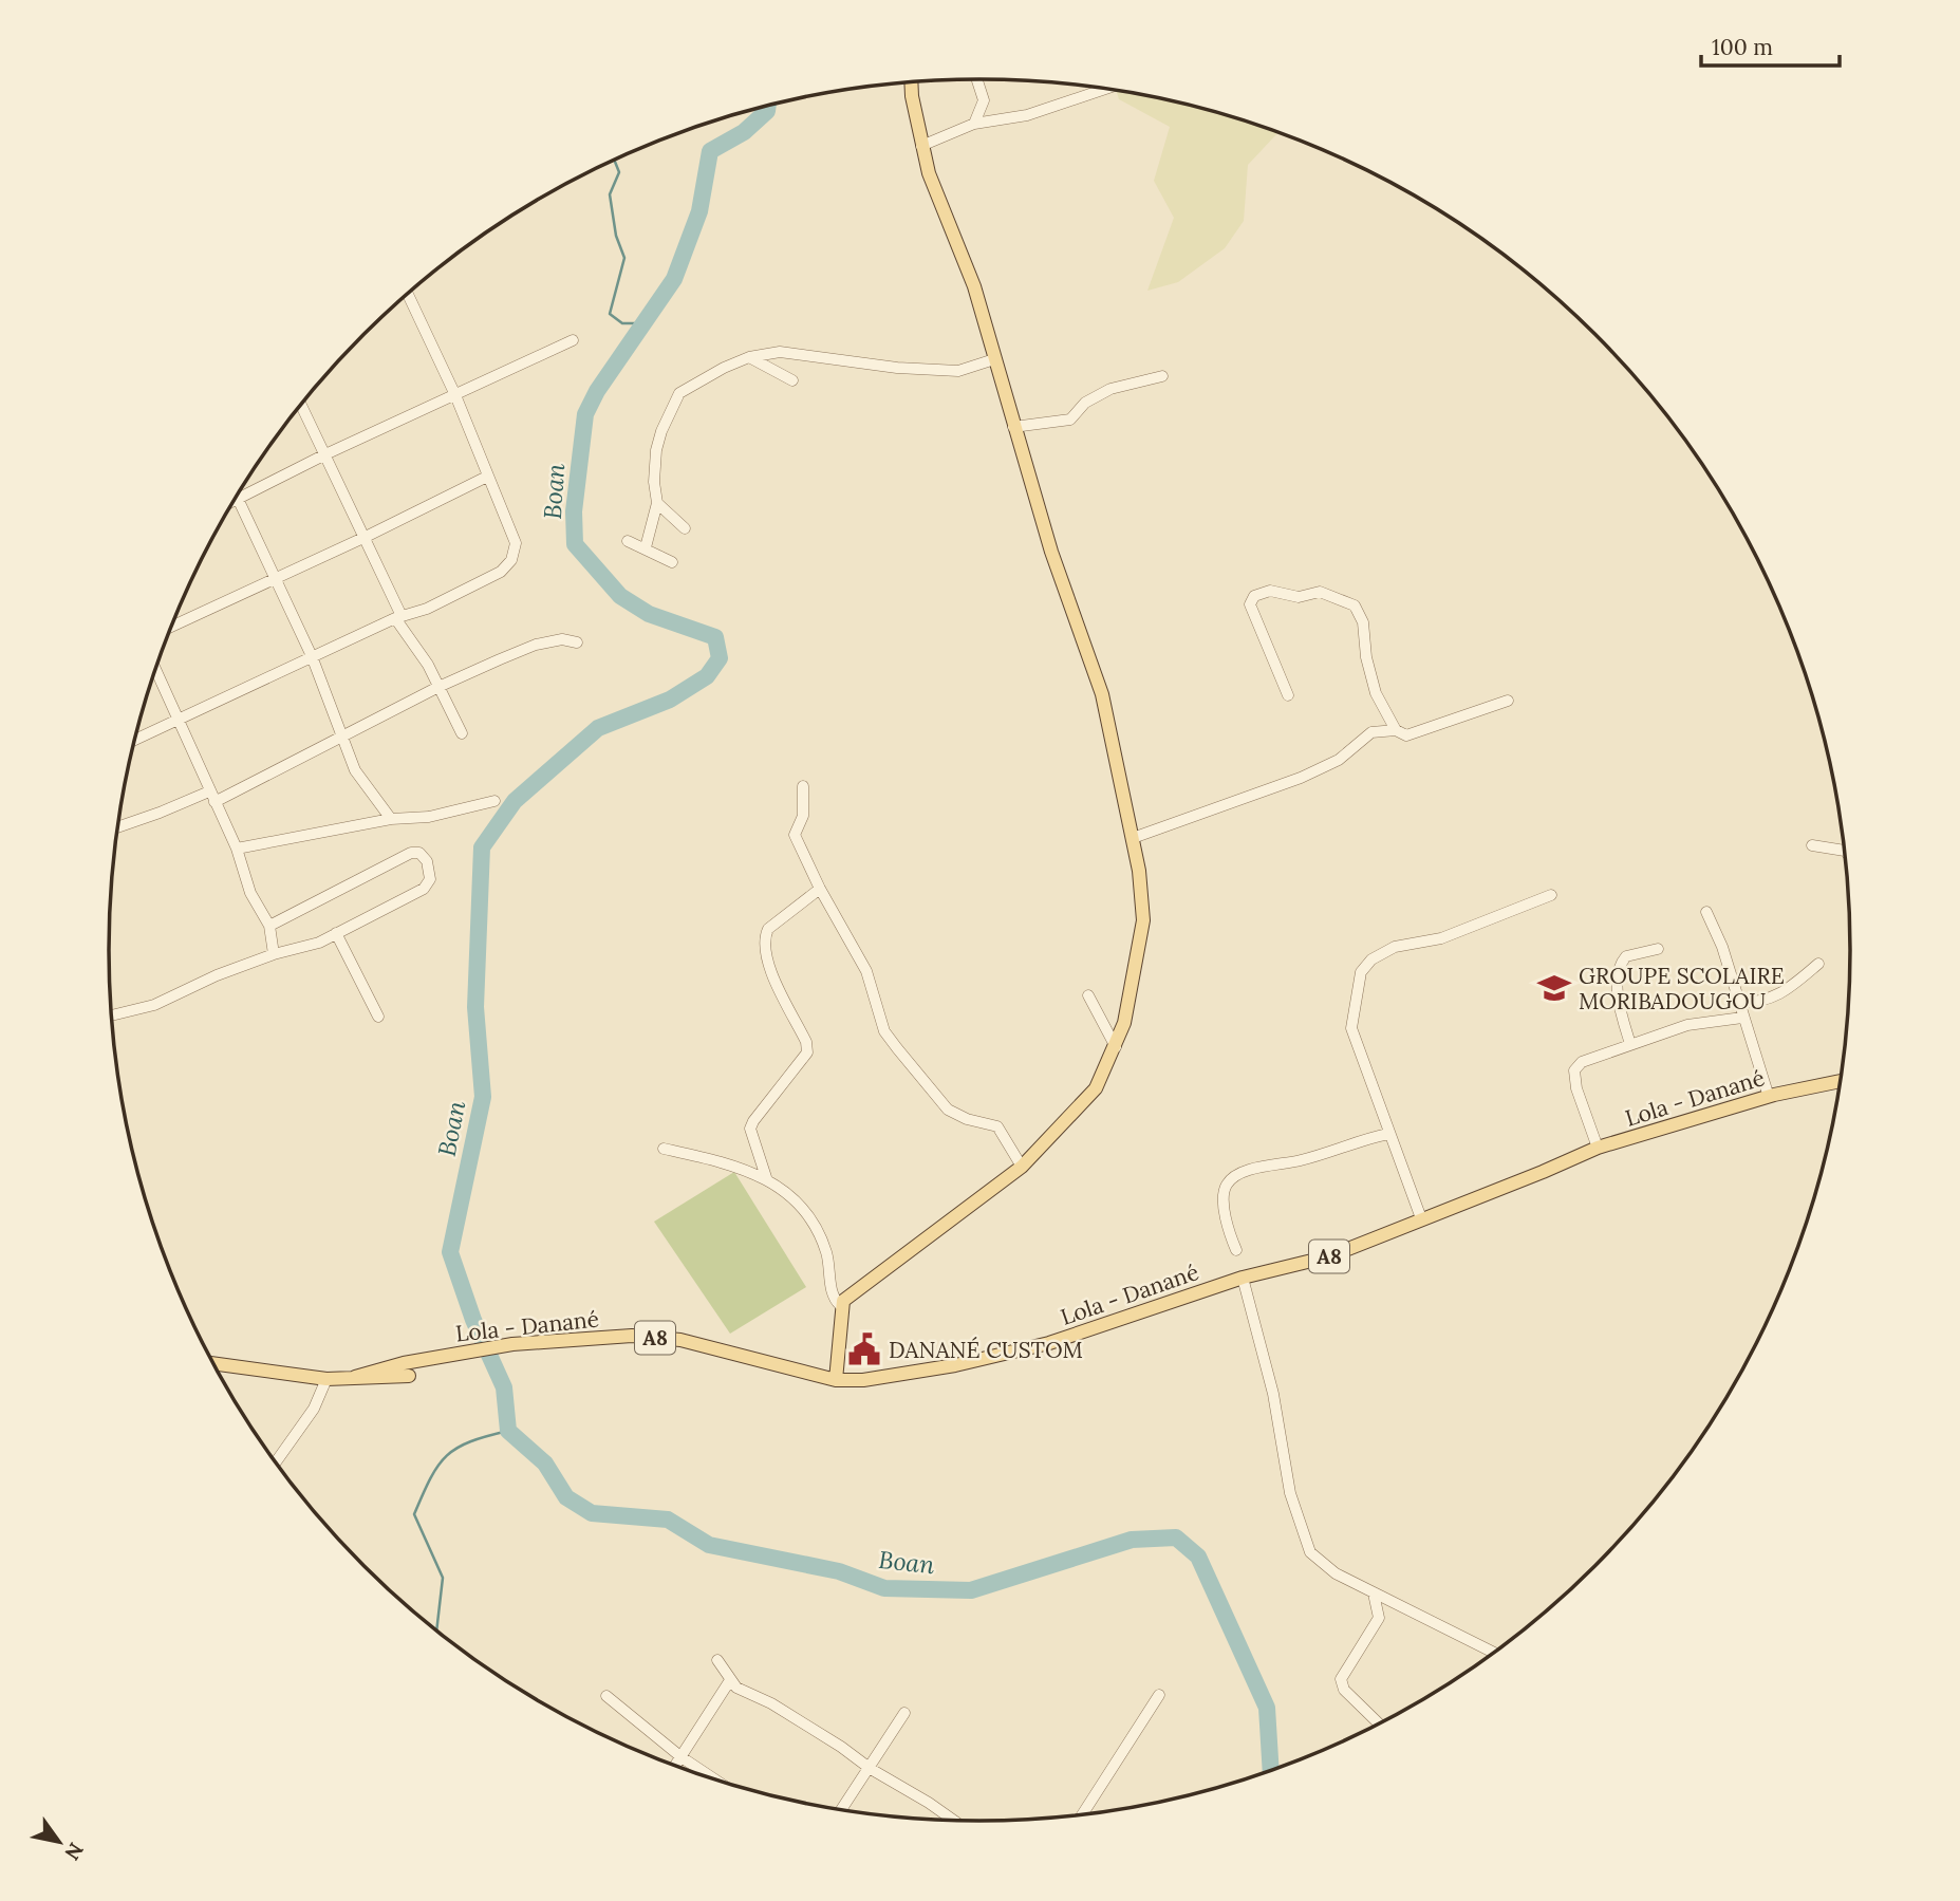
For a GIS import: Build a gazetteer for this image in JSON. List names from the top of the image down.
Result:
{
  "streets": {
    "main road": ["Lola - Danané", "A8"]
  },
  "water": ["Boan"],
  "places": {
    "school or university": ["GROUPE SCOLAIRE MORIBADOUGOU"],
    "public building": ["DANANÉ CUSTOM"]
  },
  "scale_bar": "100 m",
  "north": "bottom right"
}
